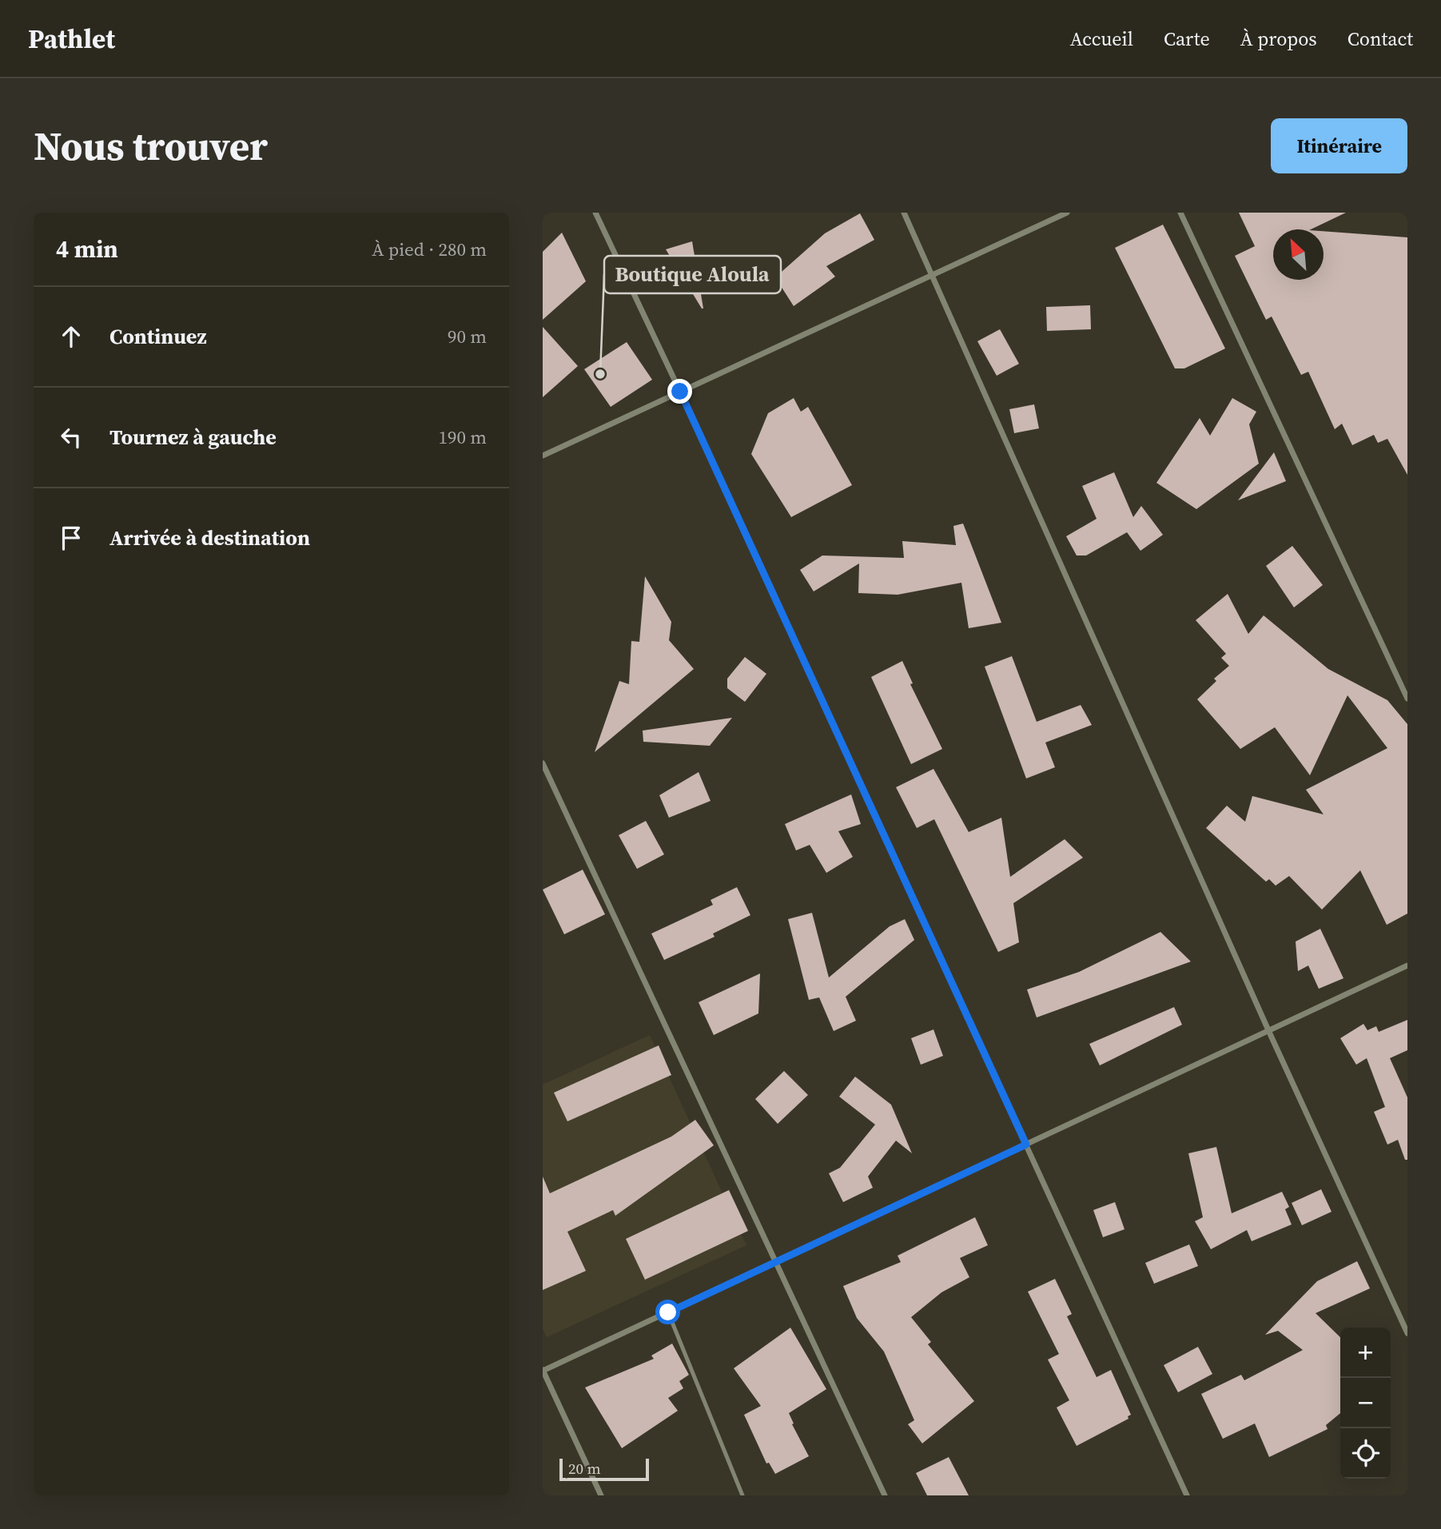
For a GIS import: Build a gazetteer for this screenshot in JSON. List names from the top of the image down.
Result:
{
  "places": ["Boutique Aloula"],
  "scale_bar": "20 m",
  "north": "top left",
  "page": {
    "header": "Pathlet",
    "nav": [
      "Accueil",
      "Carte",
      "À propos",
      "Contact"
    ],
    "buttons": "Itinéraire",
    "title": "Nous trouver",
    "heading": ["4 min", "À pied · 280 m"],
    "list": [
      ["Continuez", "90 m"],
      ["Tournez à gauche", "190 m"],
      "Arrivée à destination"
    ],
    "map_buttons": ["+", "−"],
    "scale": "20 m"
  }
}
